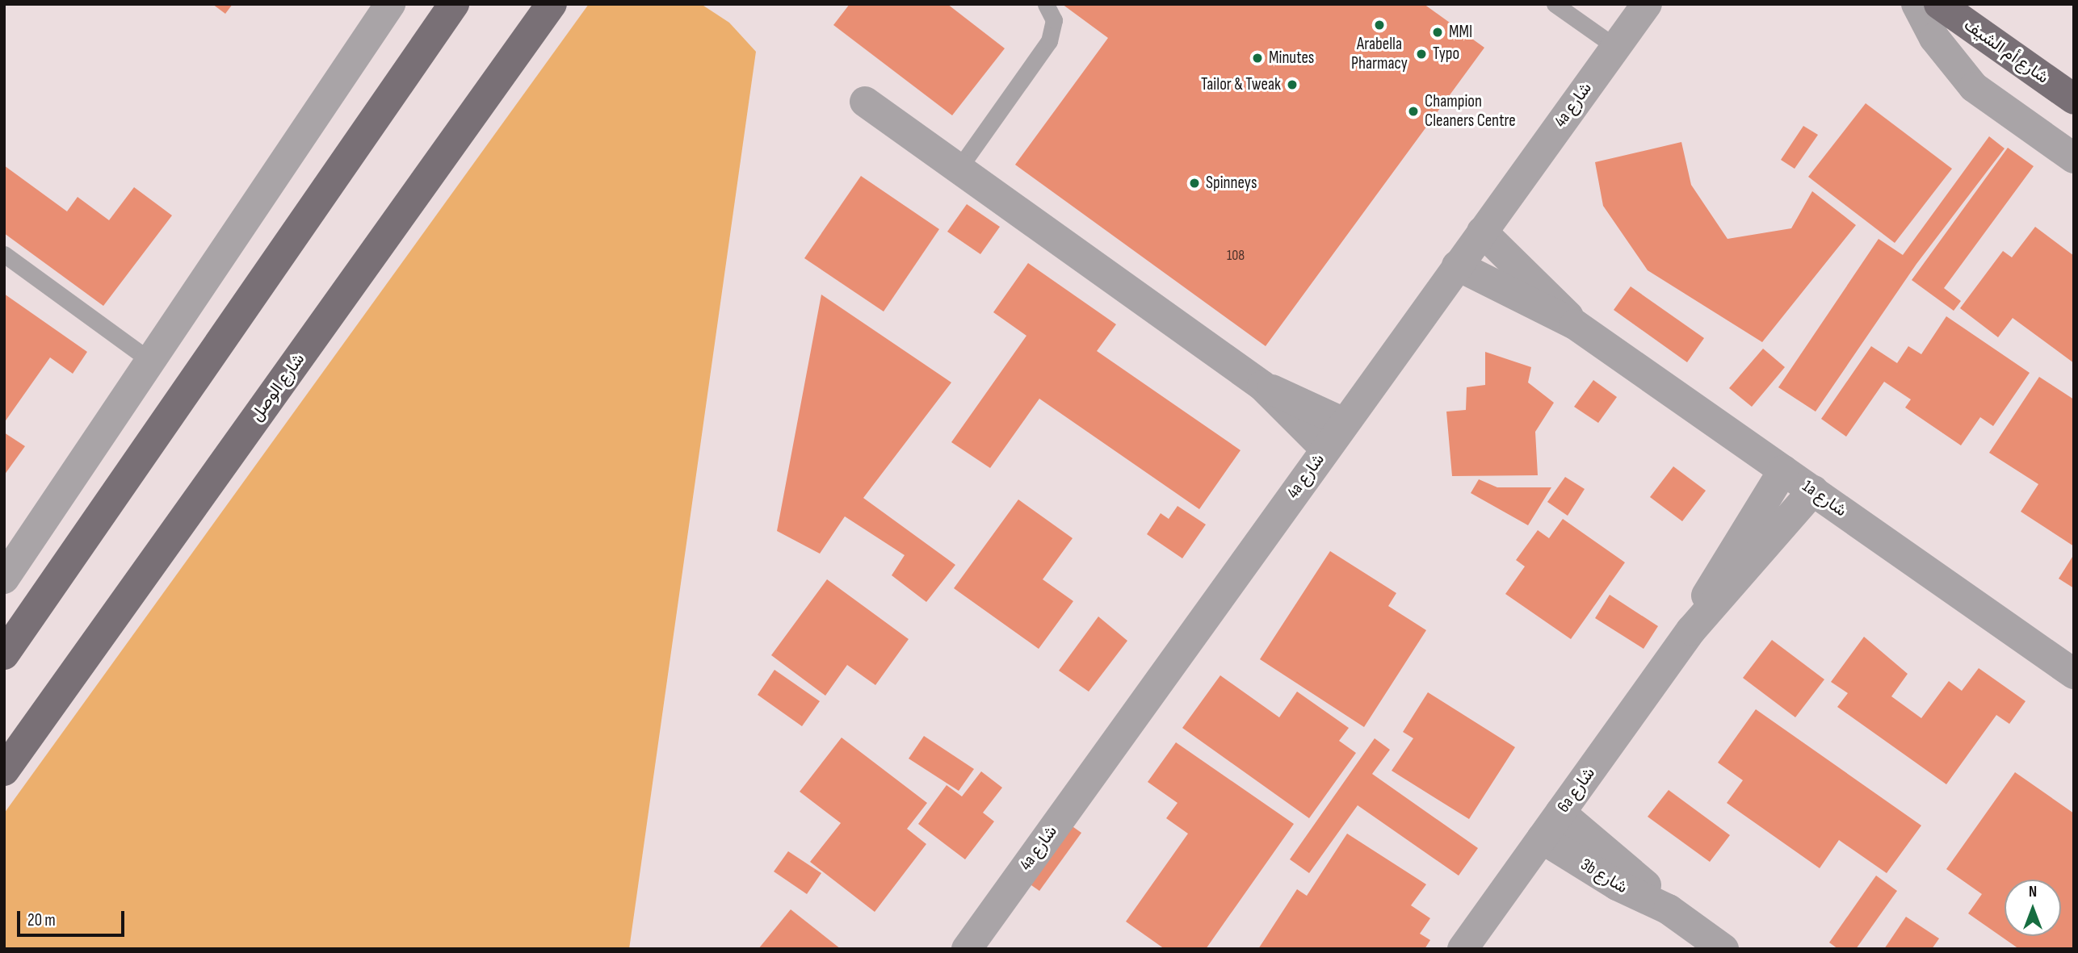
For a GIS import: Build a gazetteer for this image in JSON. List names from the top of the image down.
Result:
{
  "streets": {
    "main road": ["شارع أم الشيف", "شارع الوصل"],
    "street": [
      "4a شارع",
      "1a شارع",
      "6a شارع",
      "3b شارع"
    ]
  },
  "crossings": [
    ["4a شارع", "1a شارع"],
    ["1a شارع", "6a شارع"],
    ["6a شارع", "3b شارع"]
  ],
  "places": [
    "Arabella Pharmacy",
    "MMI",
    "Typo",
    "Minutes",
    "Tailor & Tweak",
    "Champion Cleaners Centre",
    "Spinneys"
  ],
  "house_numbers": ["108"],
  "scale_bar": "20 m",
  "north": "top"
}
